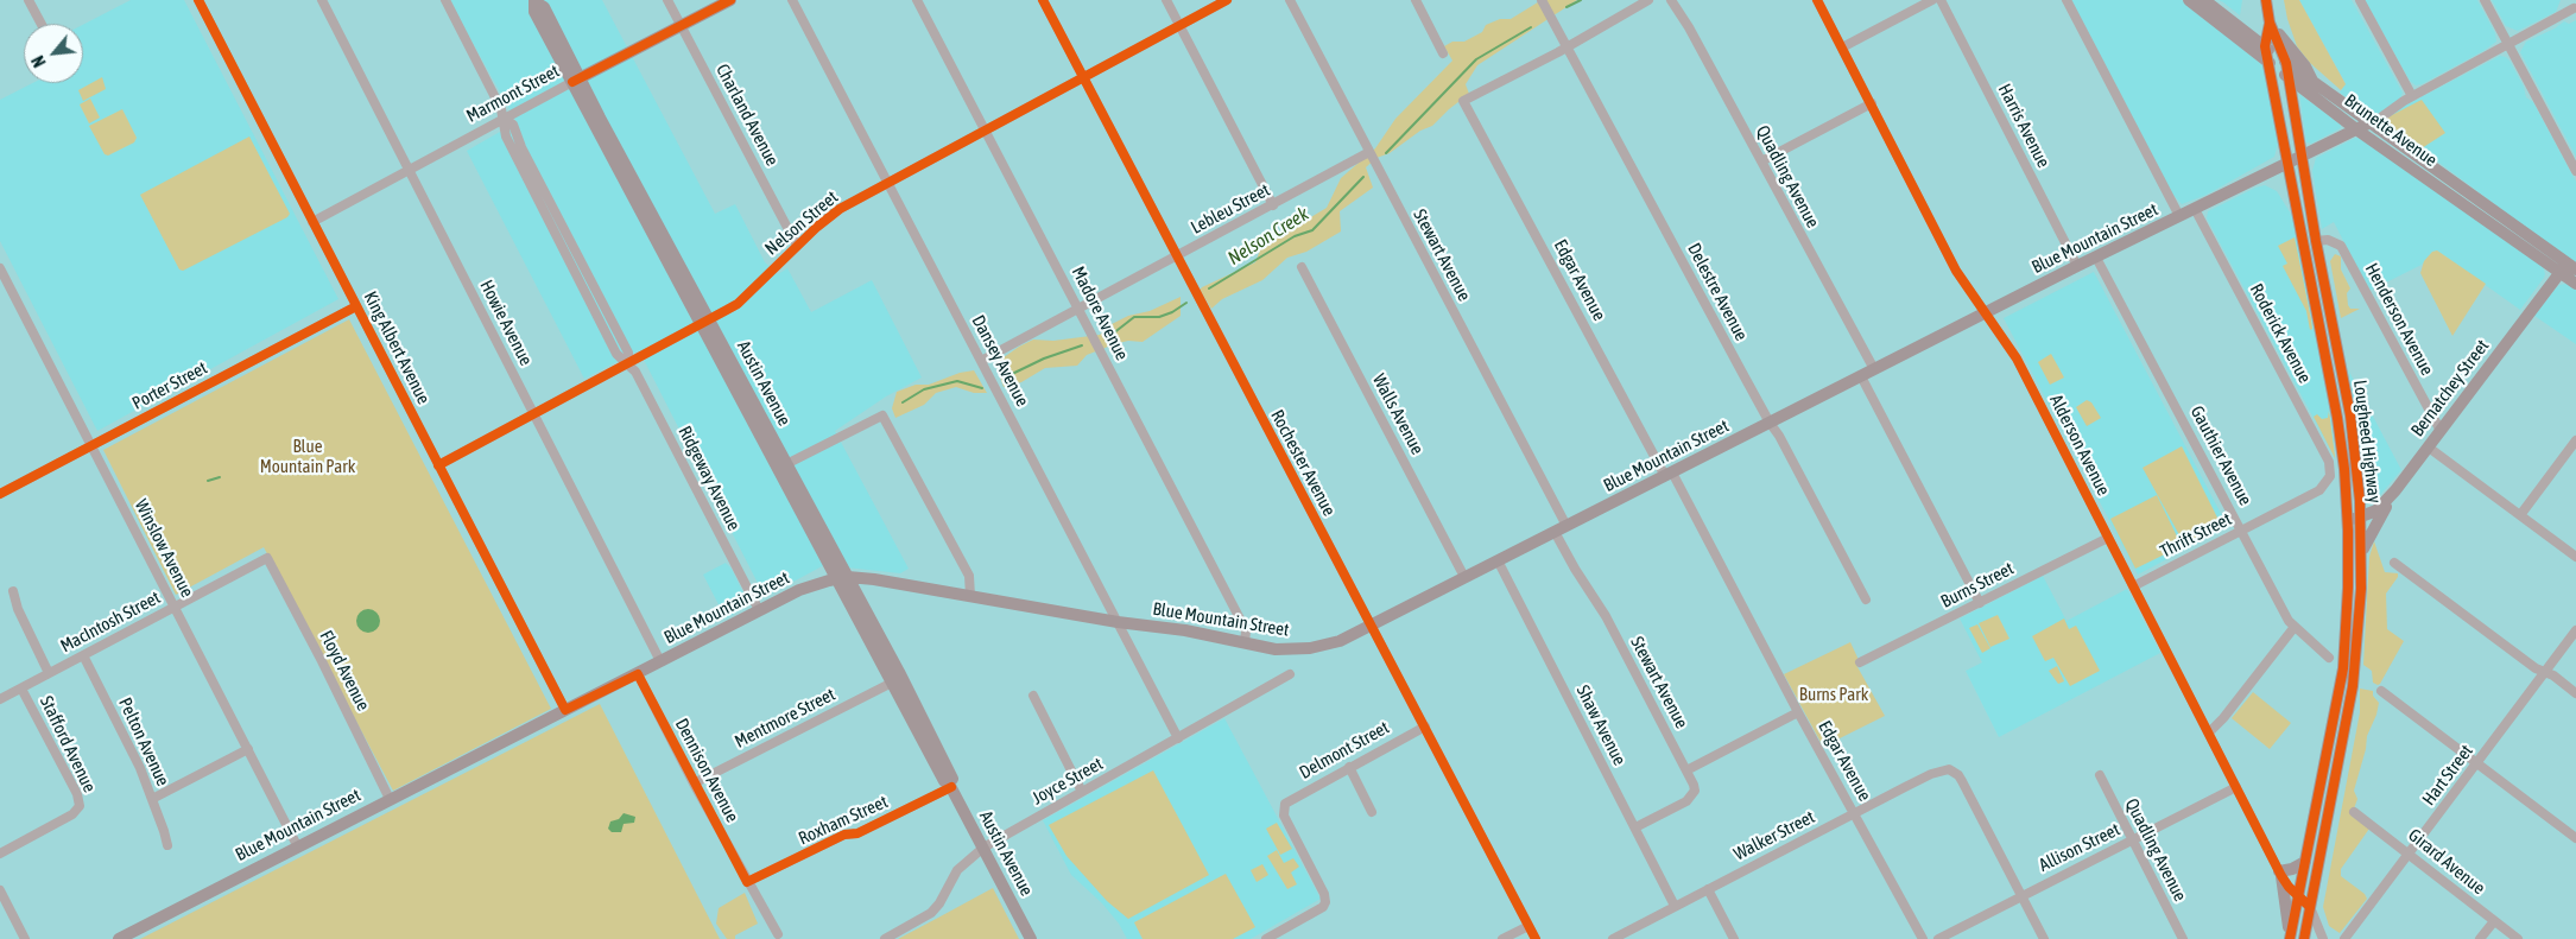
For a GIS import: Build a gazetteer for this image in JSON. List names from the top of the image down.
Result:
{
  "streets": {
    "main road": [
      "Marmont Street",
      "Brunette Avenue",
      "Blue Mountain Street",
      "Austin Avenue",
      "Bernatchey Street",
      "Lougheed Highway"
    ],
    "street": [
      "Charland Avenue",
      "Harris Avenue",
      "Quadling Avenue",
      "Lebleu Street",
      "Nelson Street",
      "Stewart Avenue",
      "Edgar Avenue",
      "Delestre Avenue",
      "Madore Avenue",
      "Henderson Avenue",
      "Howie Avenue",
      "Roderick Avenue",
      "King Albert Avenue",
      "Dansey Avenue",
      "Porter Street",
      "Walls Avenue",
      "Alderson Avenue",
      "Gauthier Avenue",
      "Rochester Avenue",
      "Ridgeway Avenue",
      "Thrift Street",
      "Winslow Avenue",
      "Burns Street",
      "MacIntosh Street",
      "Floyd Avenue",
      "Mentmore Street",
      "Shaw Avenue",
      "Pelton Avenue",
      "Stafford Avenue",
      "Delmont Street",
      "Dennison Avenue",
      "Hart Street",
      "Joyce Street",
      "Roxham Street",
      "Walker Street",
      "Allison Street",
      "Girard Avenue"
    ]
  },
  "crossings": [
    ["Marmont Street", "Charland Avenue"],
    ["Marmont Street", "Howie Avenue"],
    ["Marmont Street", "King Albert Avenue"],
    ["Marmont Street", "Austin Avenue"],
    ["Marmont Street", "Ridgeway Avenue"],
    ["Charland Avenue", "Nelson Street"],
    ["Harris Avenue", "Blue Mountain Street"],
    ["Brunette Avenue", "Blue Mountain Street"],
    ["Brunette Avenue", "Bernatchey Street"],
    ["Brunette Avenue", "Lougheed Highway"],
    ["Quadling Avenue", "Blue Mountain Street"],
    ["Quadling Avenue", "Allison Street"],
    ["Lebleu Street", "Stewart Avenue"],
    ["Lebleu Street", "Madore Avenue"],
    ["Lebleu Street", "Dansey Avenue"],
    ["Lebleu Street", "Rochester Avenue"],
    ["Nelson Street", "Madore Avenue"],
    ["Nelson Street", "Howie Avenue"],
    ["Nelson Street", "King Albert Avenue"],
    ["Nelson Street", "Dansey Avenue"],
    ["Nelson Street", "Austin Avenue"],
    ["Nelson Street", "Rochester Avenue"],
    ["Nelson Street", "Ridgeway Avenue"],
    ["Blue Mountain Street", "Stewart Avenue"],
    ["Blue Mountain Street", "Edgar Avenue"],
    ["Blue Mountain Street", "Delestre Avenue"],
    ["Blue Mountain Street", "Madore Avenue"],
    ["Blue Mountain Street", "Howie Avenue"],
    ["Blue Mountain Street", "Roderick Avenue"],
    ["Blue Mountain Street", "King Albert Avenue"],
    ["Blue Mountain Street", "Dansey Avenue"],
    ["Blue Mountain Street", "Austin Avenue"],
    ["Blue Mountain Street", "Walls Avenue"],
    ["Blue Mountain Street", "Lougheed Highway"],
    ["Blue Mountain Street", "Alderson Avenue"],
    ["Blue Mountain Street", "Gauthier Avenue"],
    ["Blue Mountain Street", "Rochester Avenue"],
    ["Blue Mountain Street", "Ridgeway Avenue"],
    ["Blue Mountain Street", "Winslow Avenue"],
    ["Blue Mountain Street", "Floyd Avenue"],
    ["Blue Mountain Street", "Shaw Avenue"],
    ["Blue Mountain Street", "Dennison Avenue"],
    ["Stewart Avenue", "Shaw Avenue"],
    ["Edgar Avenue", "Delestre Avenue"],
    ["Edgar Avenue", "Walker Street"],
    ["Henderson Avenue", "Bernatchey Street"],
    ["Henderson Avenue", "Lougheed Highway"],
    ["Roderick Avenue", "Thrift Street"],
    ["King Albert Avenue", "Porter Street"],
    ["Dansey Avenue", "Joyce Street"],
    ["Austin Avenue", "Mentmore Street"],
    ["Austin Avenue", "Joyce Street"],
    ["Austin Avenue", "Roxham Street"],
    ["Porter Street", "Winslow Avenue"],
    ["Bernatchey Street", "Lougheed Highway"],
    ["Lougheed Highway", "Alderson Avenue"],
    ["Alderson Avenue", "Thrift Street"],
    ["Alderson Avenue", "Burns Street"],
    ["Alderson Avenue", "Allison Street"],
    ["Gauthier Avenue", "Thrift Street"],
    ["Rochester Avenue", "Delmont Street"],
    ["Winslow Avenue", "MacIntosh Street"],
    ["MacIntosh Street", "Floyd Avenue"],
    ["MacIntosh Street", "Pelton Avenue"],
    ["MacIntosh Street", "Stafford Avenue"],
    ["Mentmore Street", "Dennison Avenue"],
    ["Shaw Avenue", "Walker Street"],
    ["Dennison Avenue", "Roxham Street"],
    ["Hart Street", "Girard Avenue"],
    ["Walker Street", "Allison Street"]
  ],
  "water": ["Nelson Creek"],
  "parks": ["Blue Mountain Park", "Burns Park"],
  "north": "bottom left"
}
